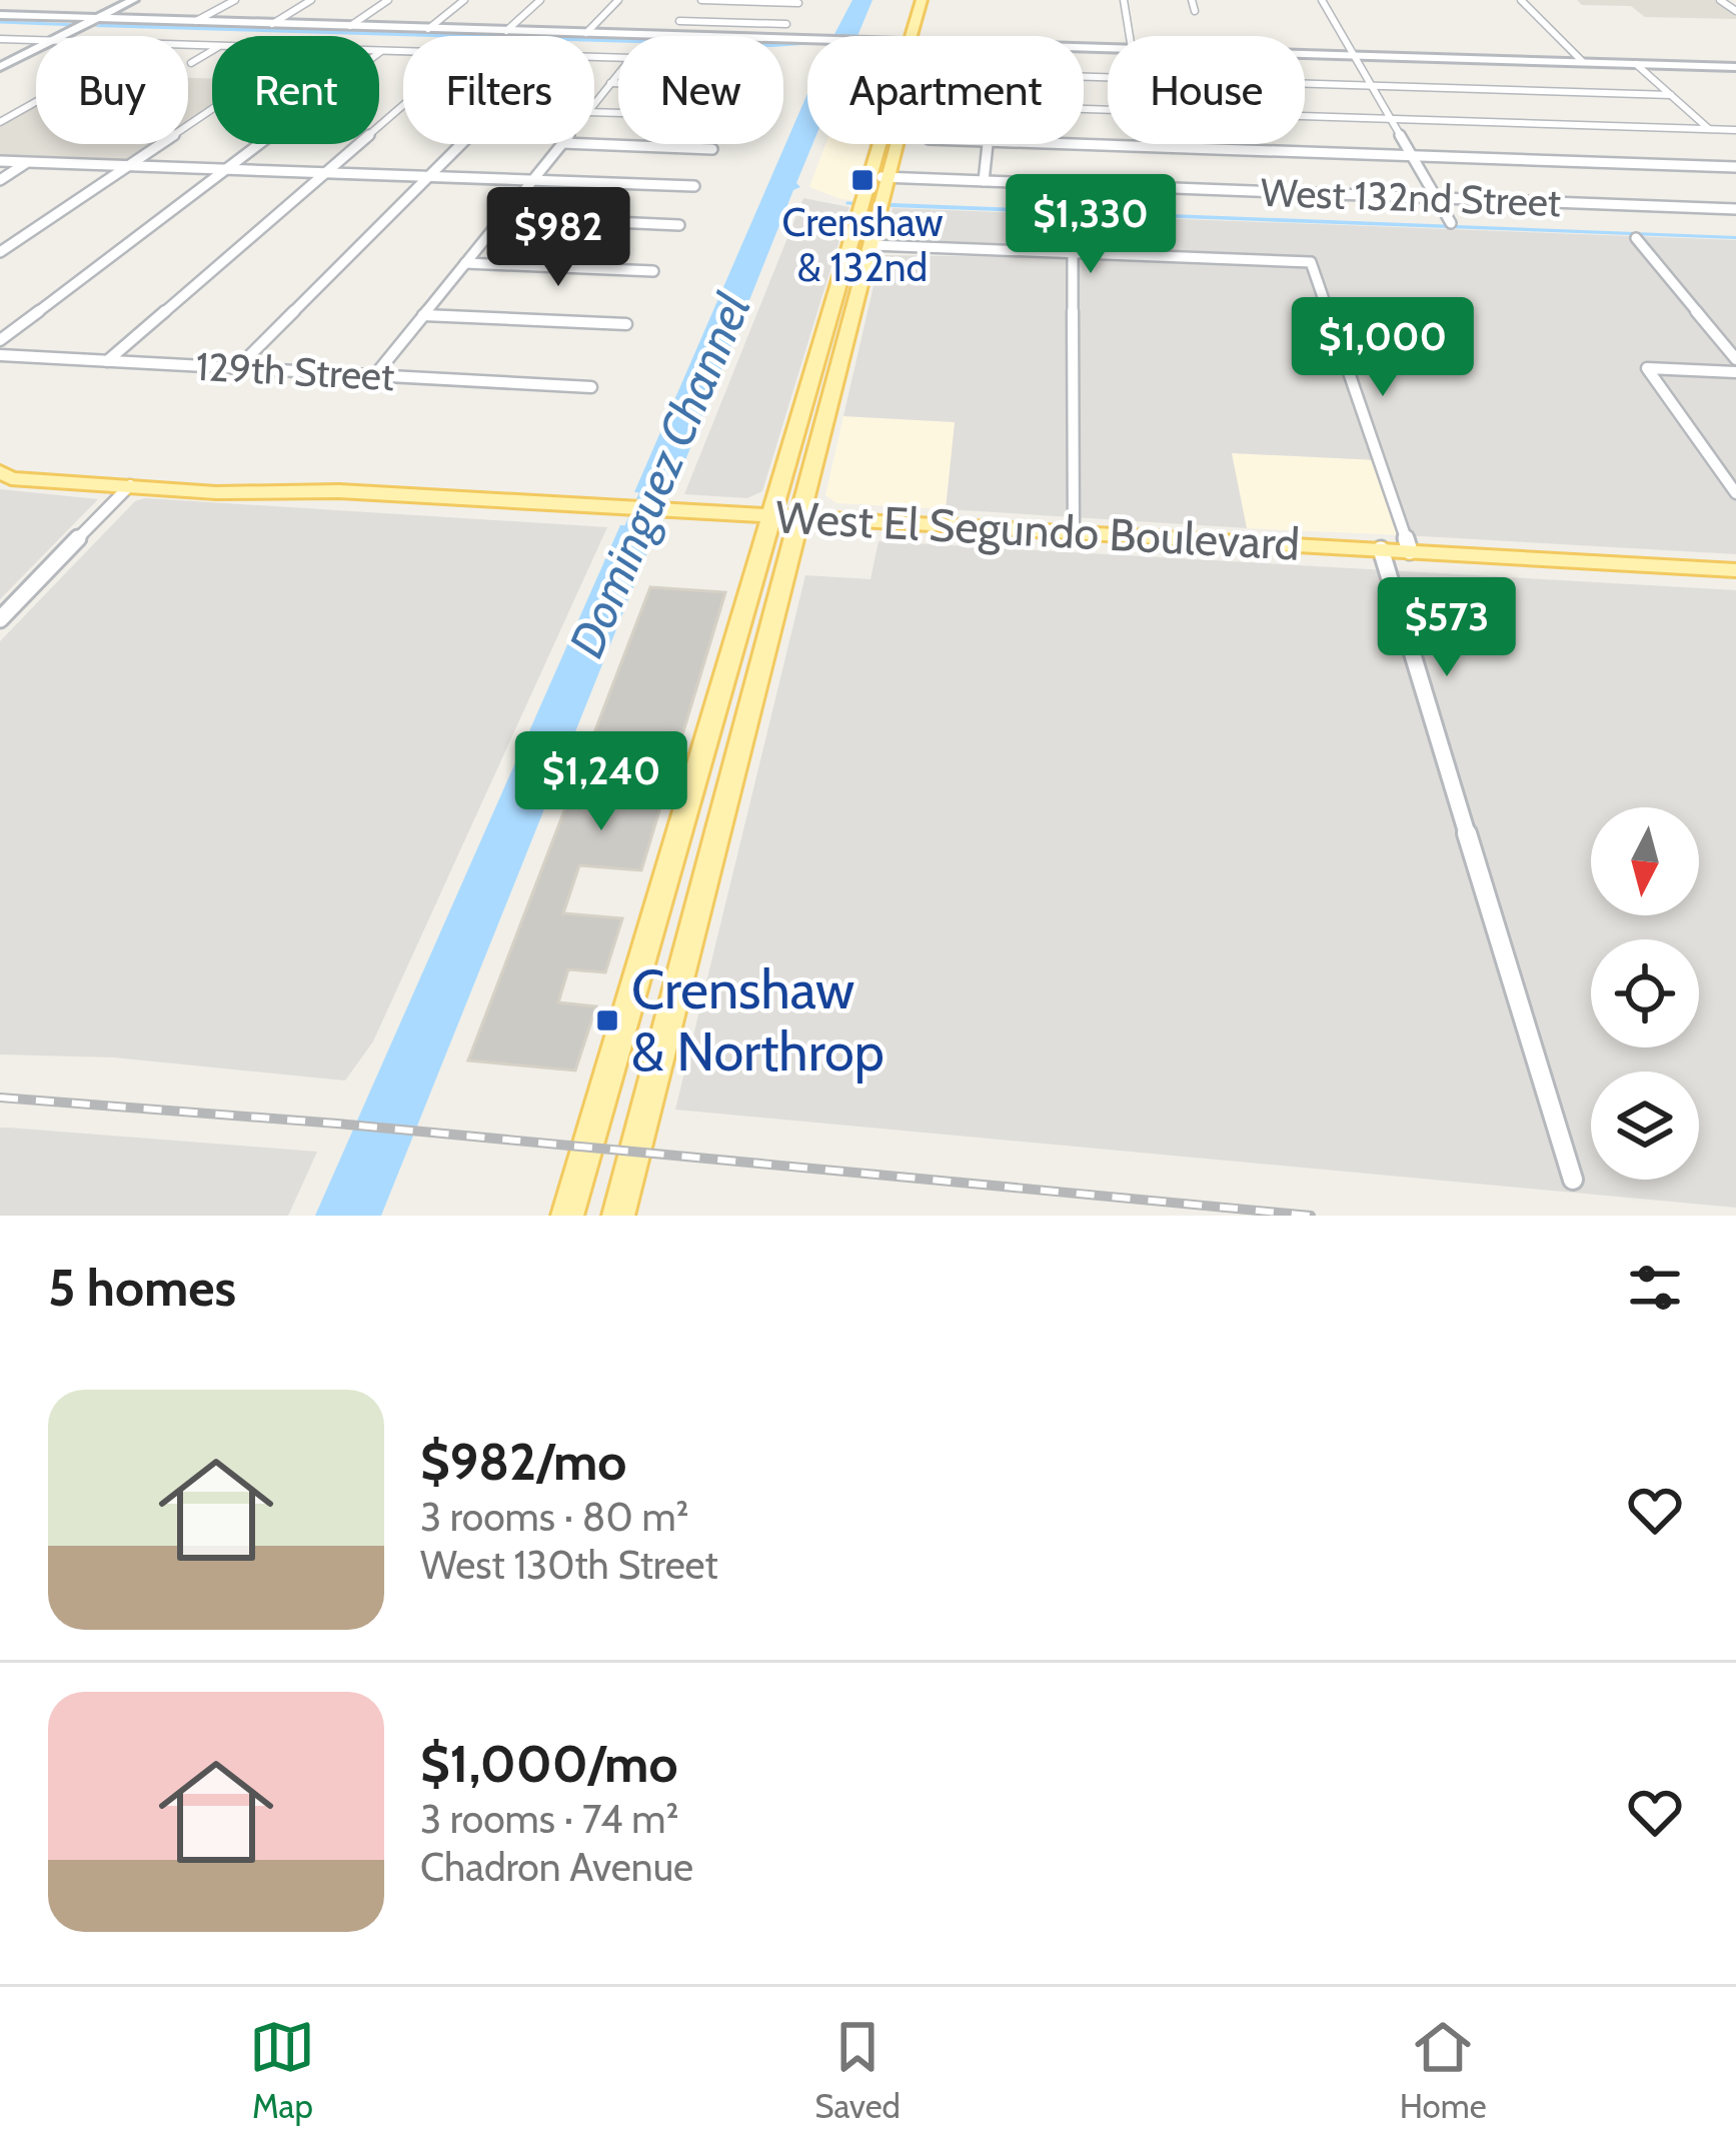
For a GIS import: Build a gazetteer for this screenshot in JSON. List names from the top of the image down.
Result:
{
  "streets": {
    "main road": ["West El Segundo Boulevard"],
    "street": ["West 132nd Street", "129th Street"]
  },
  "water": ["Dominguez Channel"],
  "places": {
    "transit": ["Crenshaw & 132nd", "Crenshaw & Northrop"]
  },
  "north": "bottom",
  "page": {
    "chip": [
      "Buy",
      "Rent",
      "Filters",
      "New",
      "Apartment",
      "House"
    ],
    "price": [
      "$1,330",
      "$982",
      "$1,000",
      "$573",
      "$1,240"
    ],
    "heading": "5 homes",
    "list": [
      {
        "name": "$982/mo",
        "note": "3 rooms · 80 m² · West 130th Street"
      },
      {
        "name": "$1,000/mo",
        "note": "3 rooms · 74 m² · Chadron Avenue"
      }
    ],
    "tabs": ["Map", "Saved", "Home"]
  }
}
